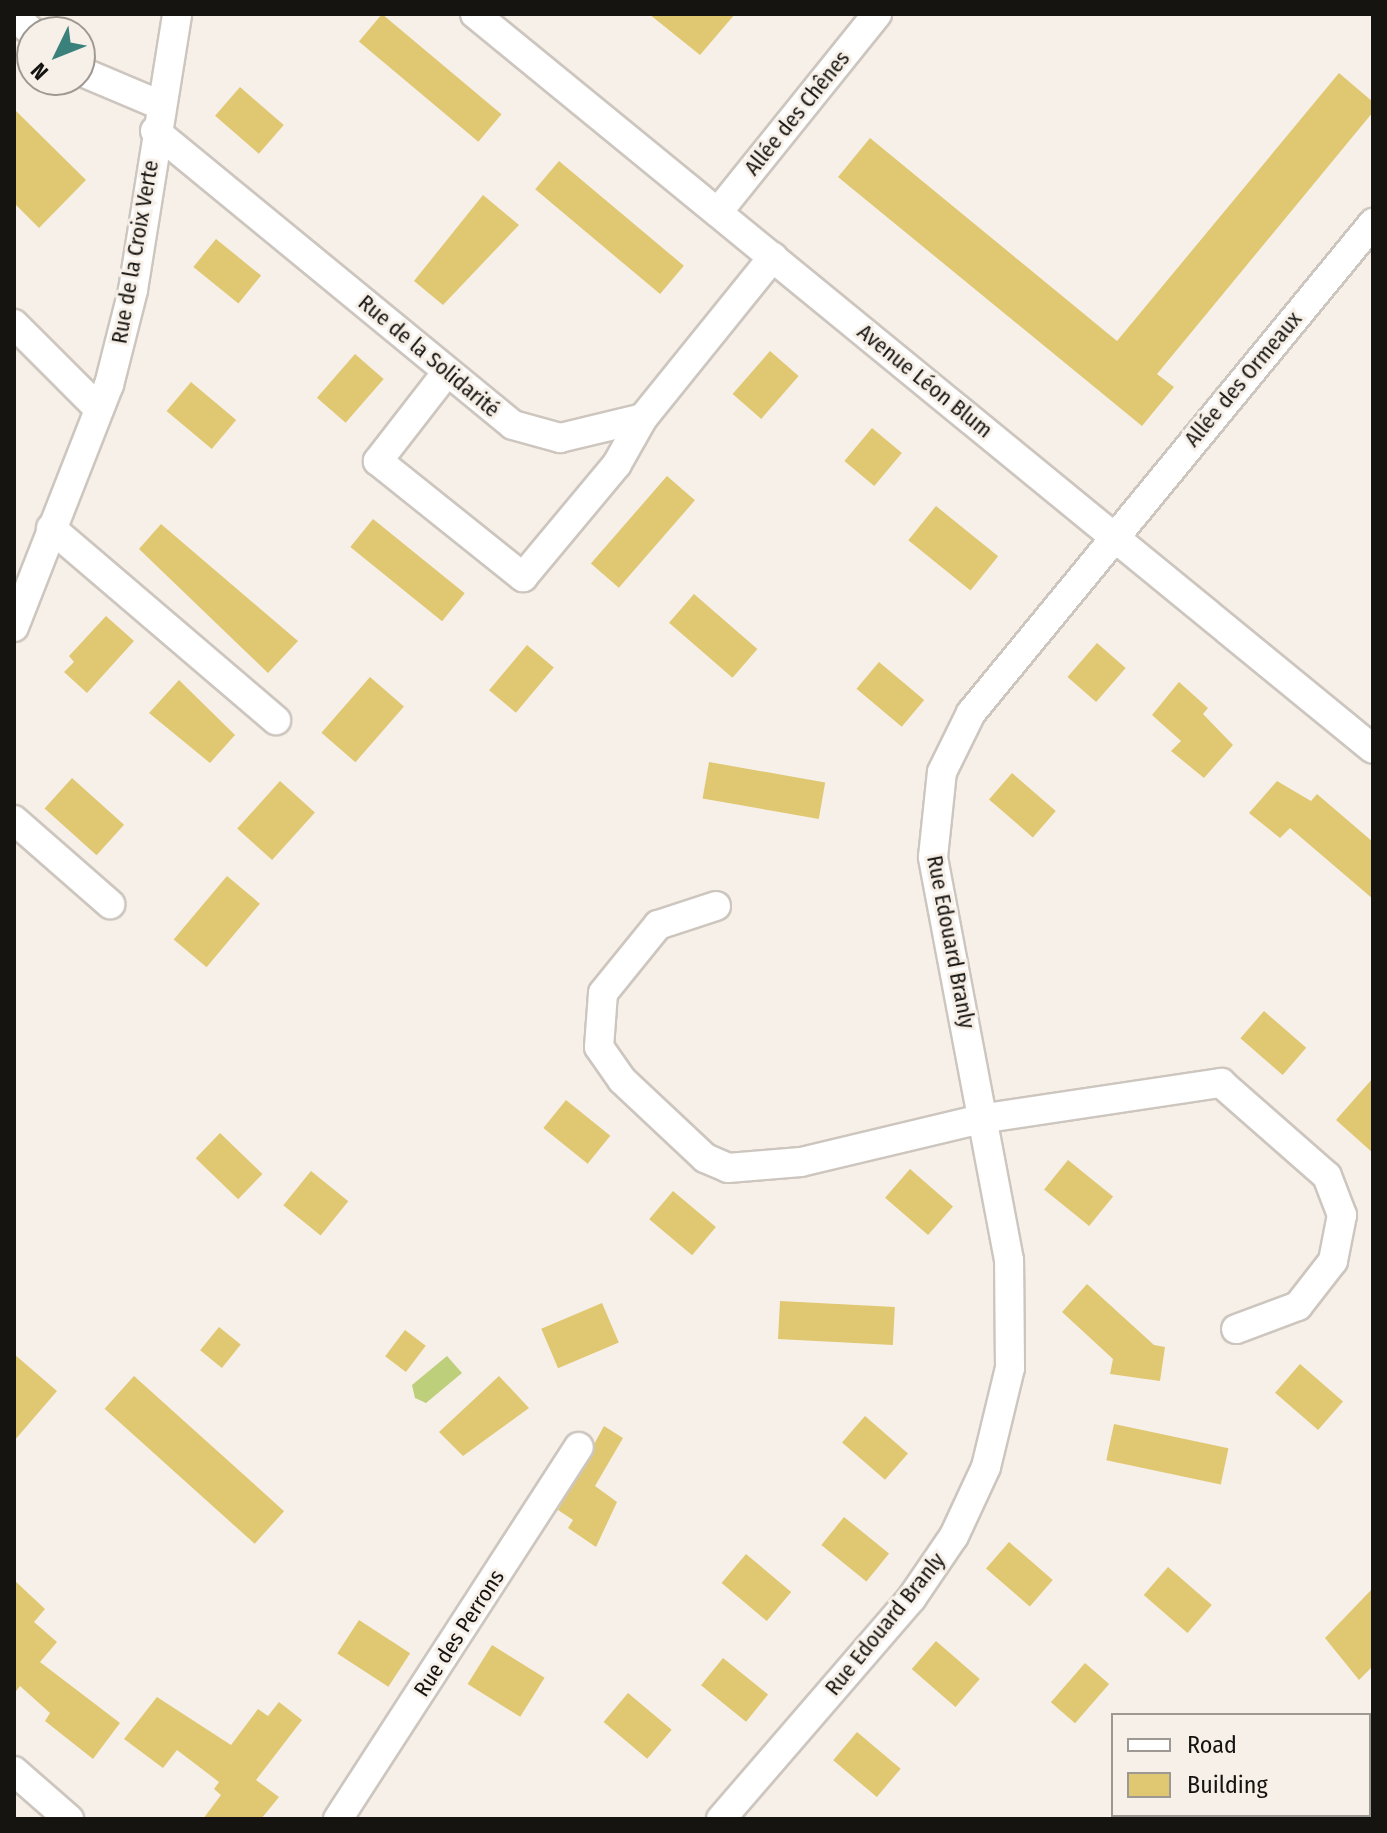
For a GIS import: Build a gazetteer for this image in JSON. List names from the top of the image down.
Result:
{
  "streets": {
    "street": [
      "Allée des Chênes",
      "Rue de la Croix Verte",
      "Rue de la Solidarité",
      "Allée des Ormeaux",
      "Avenue Léon Blum",
      "Rue Edouard Branly",
      "Rue des Perrons"
    ]
  },
  "crossings": [
    ["Allée des Chênes", "Avenue Léon Blum"],
    ["Rue de la Croix Verte", "Rue de la Solidarité"],
    ["Allée des Ormeaux", "Avenue Léon Blum"],
    ["Allée des Ormeaux", "Rue Edouard Branly"],
    ["Avenue Léon Blum", "Rue Edouard Branly"]
  ],
  "legend": ["Road", "Building"],
  "north": "bottom left"
}
